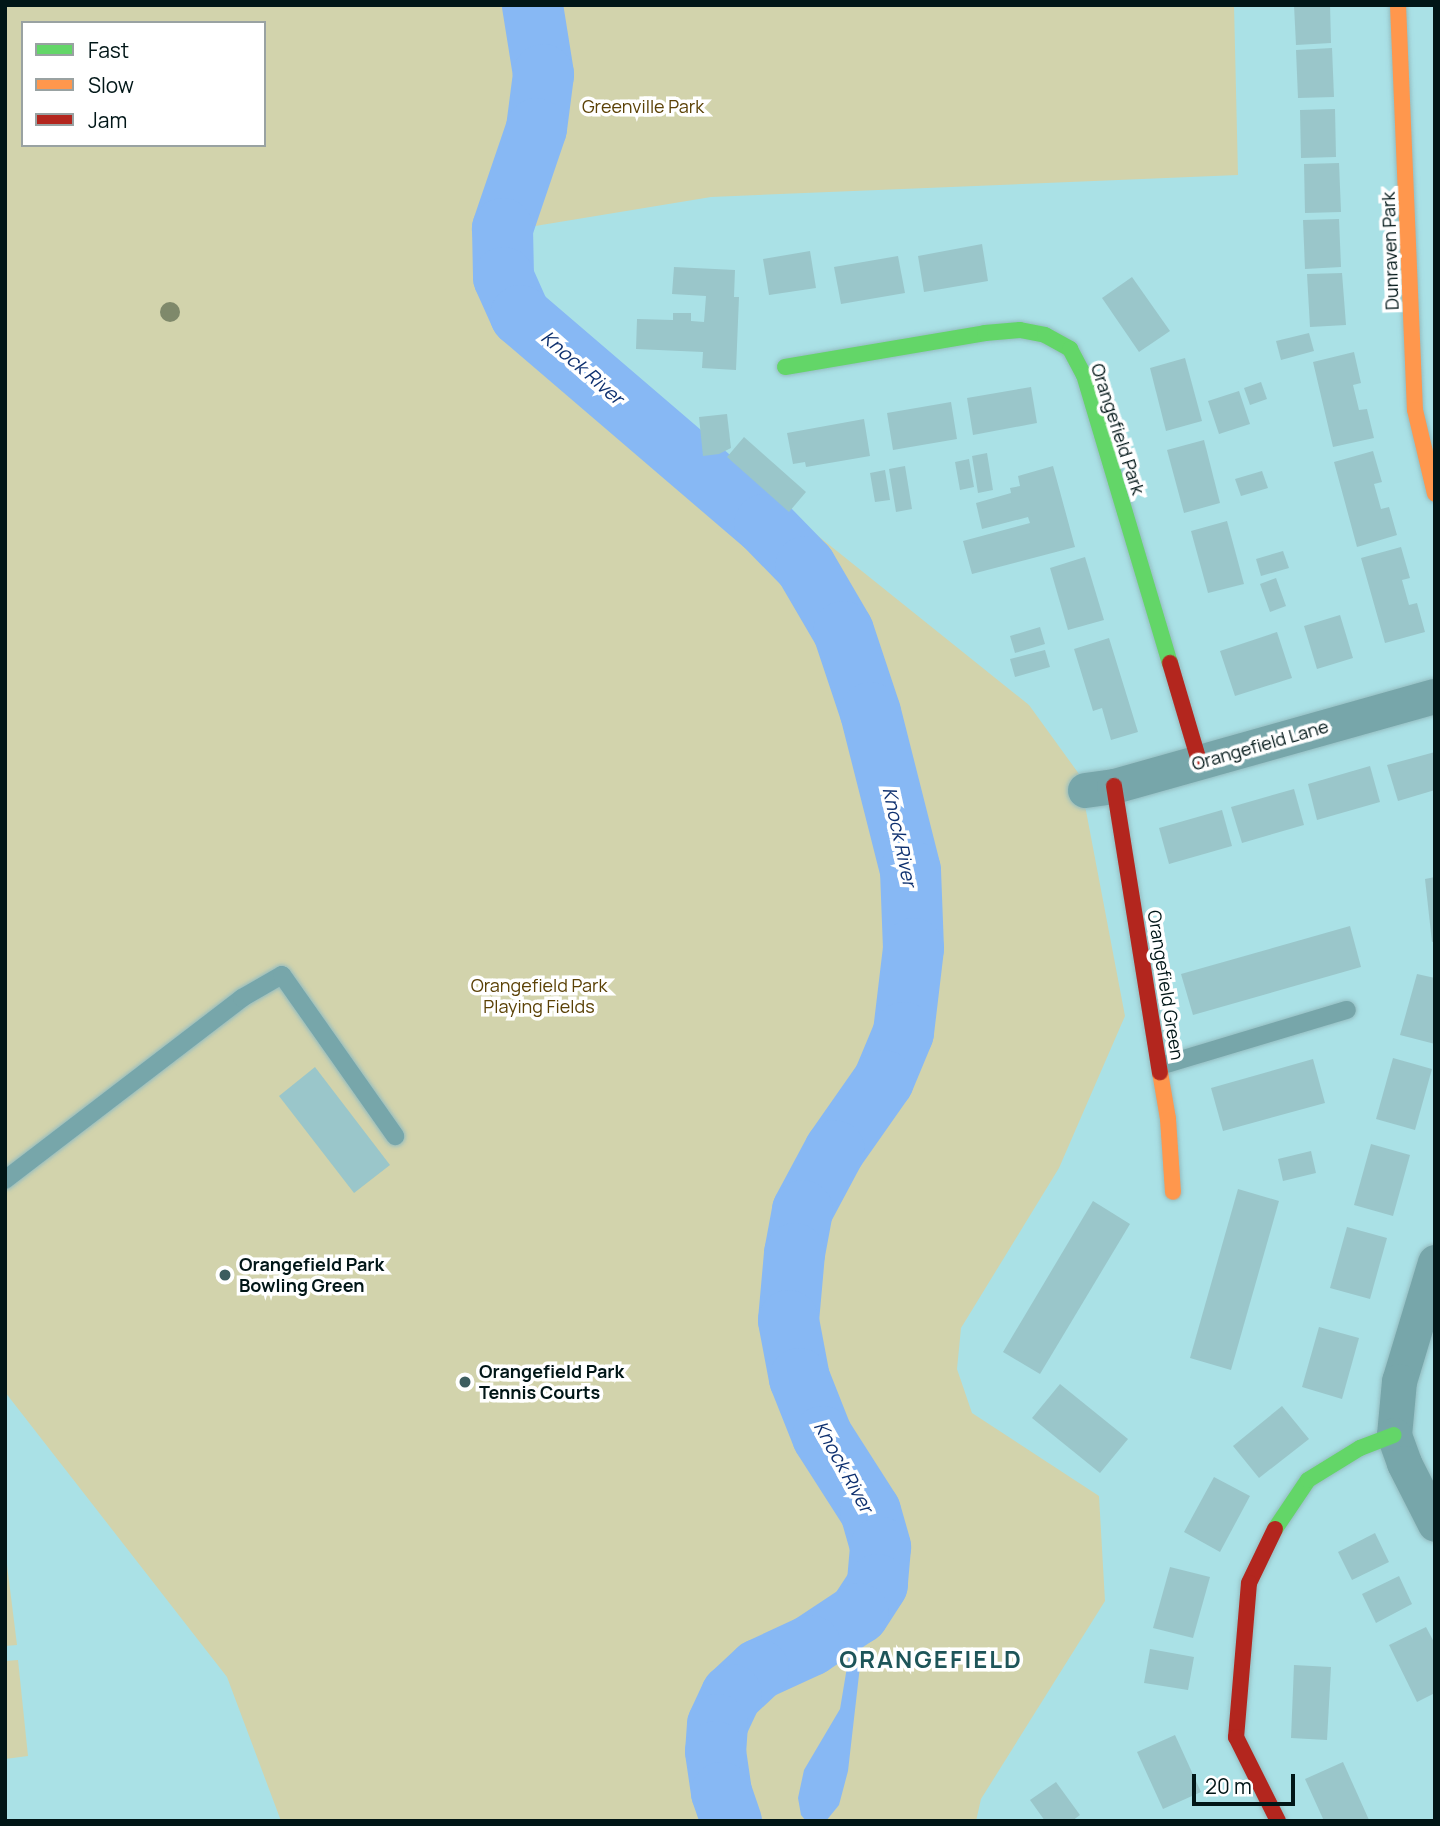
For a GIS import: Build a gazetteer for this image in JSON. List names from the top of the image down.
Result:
{
  "streets": {
    "street": [
      "Dunraven Park",
      "Orangefield Park",
      "Orangefield Lane",
      "Orangefield Green"
    ]
  },
  "crossings": [
    ["Orangefield Park", "Orangefield Lane"],
    ["Orangefield Lane", "Orangefield Green"]
  ],
  "districts": ["ORANGEFIELD"],
  "water": ["Knock River"],
  "parks": ["Greenville Park", "Orangefield Park Playing Fields"],
  "places": ["Orangefield Park Bowling Green", "Orangefield Park Tennis Courts"],
  "legend": ["Fast", "Slow", "Jam"],
  "scale_bar": "20 m"
}
